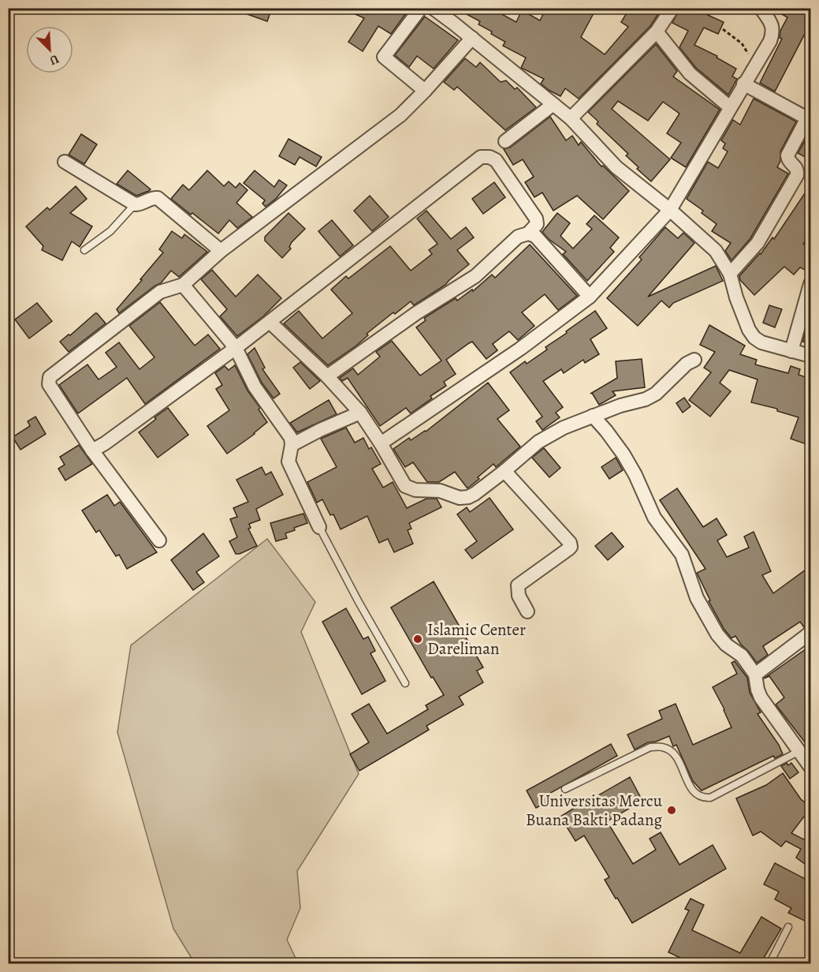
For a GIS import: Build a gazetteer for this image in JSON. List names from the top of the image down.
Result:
{
  "places": ["Islamic Center Dareliman", "Universitas Mercu Buana Bakti Padang"],
  "north": "bottom right"
}
